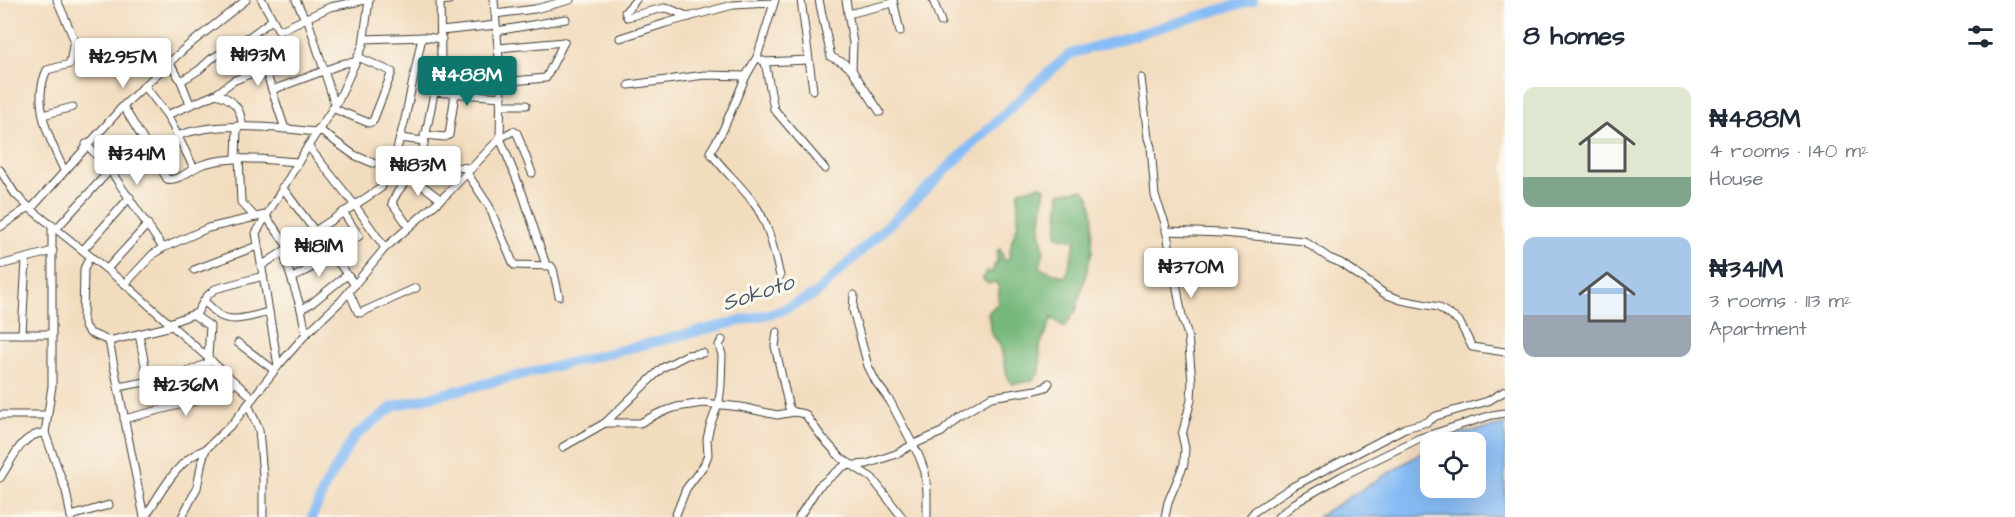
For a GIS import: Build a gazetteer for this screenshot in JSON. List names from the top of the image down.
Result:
{
  "water": ["Sokoto"],
  "page": {
    "heading": "8 homes",
    "price": [
      "₦193M",
      "₦295M",
      "₦488M",
      "₦341M",
      "₦183M",
      "₦181M",
      "₦370M",
      "₦236M"
    ],
    "list": [
      {
        "name": "₦488M",
        "note": "4 rooms · 140 m² · House"
      },
      {
        "name": "₦341M",
        "note": "3 rooms · 113 m² · Apartment"
      }
    ]
  }
}
